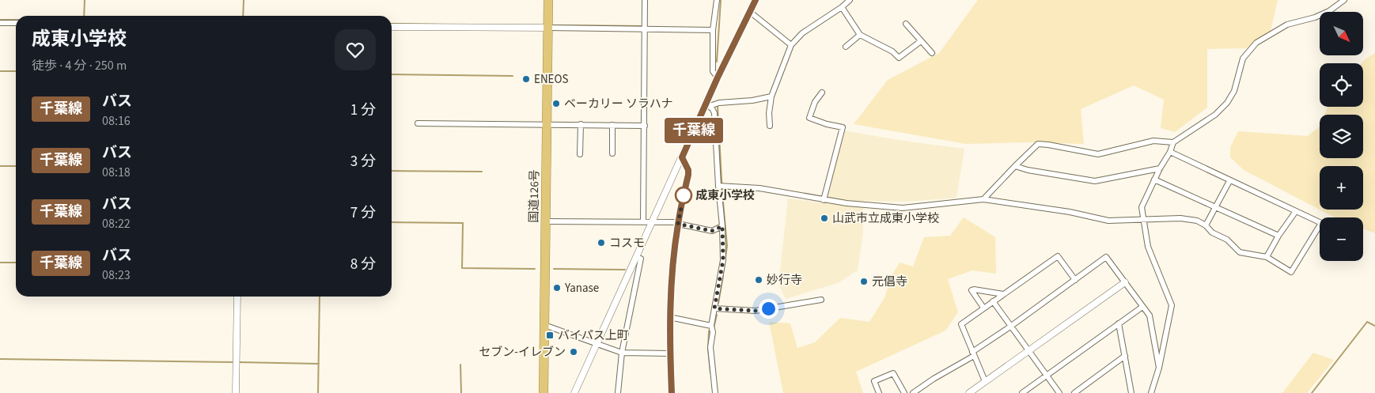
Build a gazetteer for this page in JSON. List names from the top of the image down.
{
  "streets": {
    "highway": ["国道126号"]
  },
  "places": {
    "other": [
      "ENEOS",
      "ベーカリー ソラハナ",
      "成東小学校",
      "山武市立成東小学校",
      "コスモ",
      "妙行寺",
      "元倡寺",
      "Yanase",
      "セブン-イレブン"
    ],
    "transit": ["バイパス上町"]
  },
  "lines": ["bus line 千葉線"],
  "north": "bottom right",
  "page": {
    "on_map": "千葉線",
    "map_buttons": ["+", "−"],
    "heading": ["成東小学校", "徒歩 · 4 分 · 250 m"],
    "list": [
      {
        "mark": "千葉線",
        "name": "バス",
        "note": "08:16",
        "value": "1 分"
      },
      {
        "mark": "千葉線",
        "name": "バス",
        "note": "08:18",
        "value": "3 分"
      },
      {
        "mark": "千葉線",
        "name": "バス",
        "note": "08:22",
        "value": "7 分"
      },
      {
        "mark": "千葉線",
        "name": "バス",
        "note": "08:23",
        "value": "8 分"
      }
    ]
  }
}
